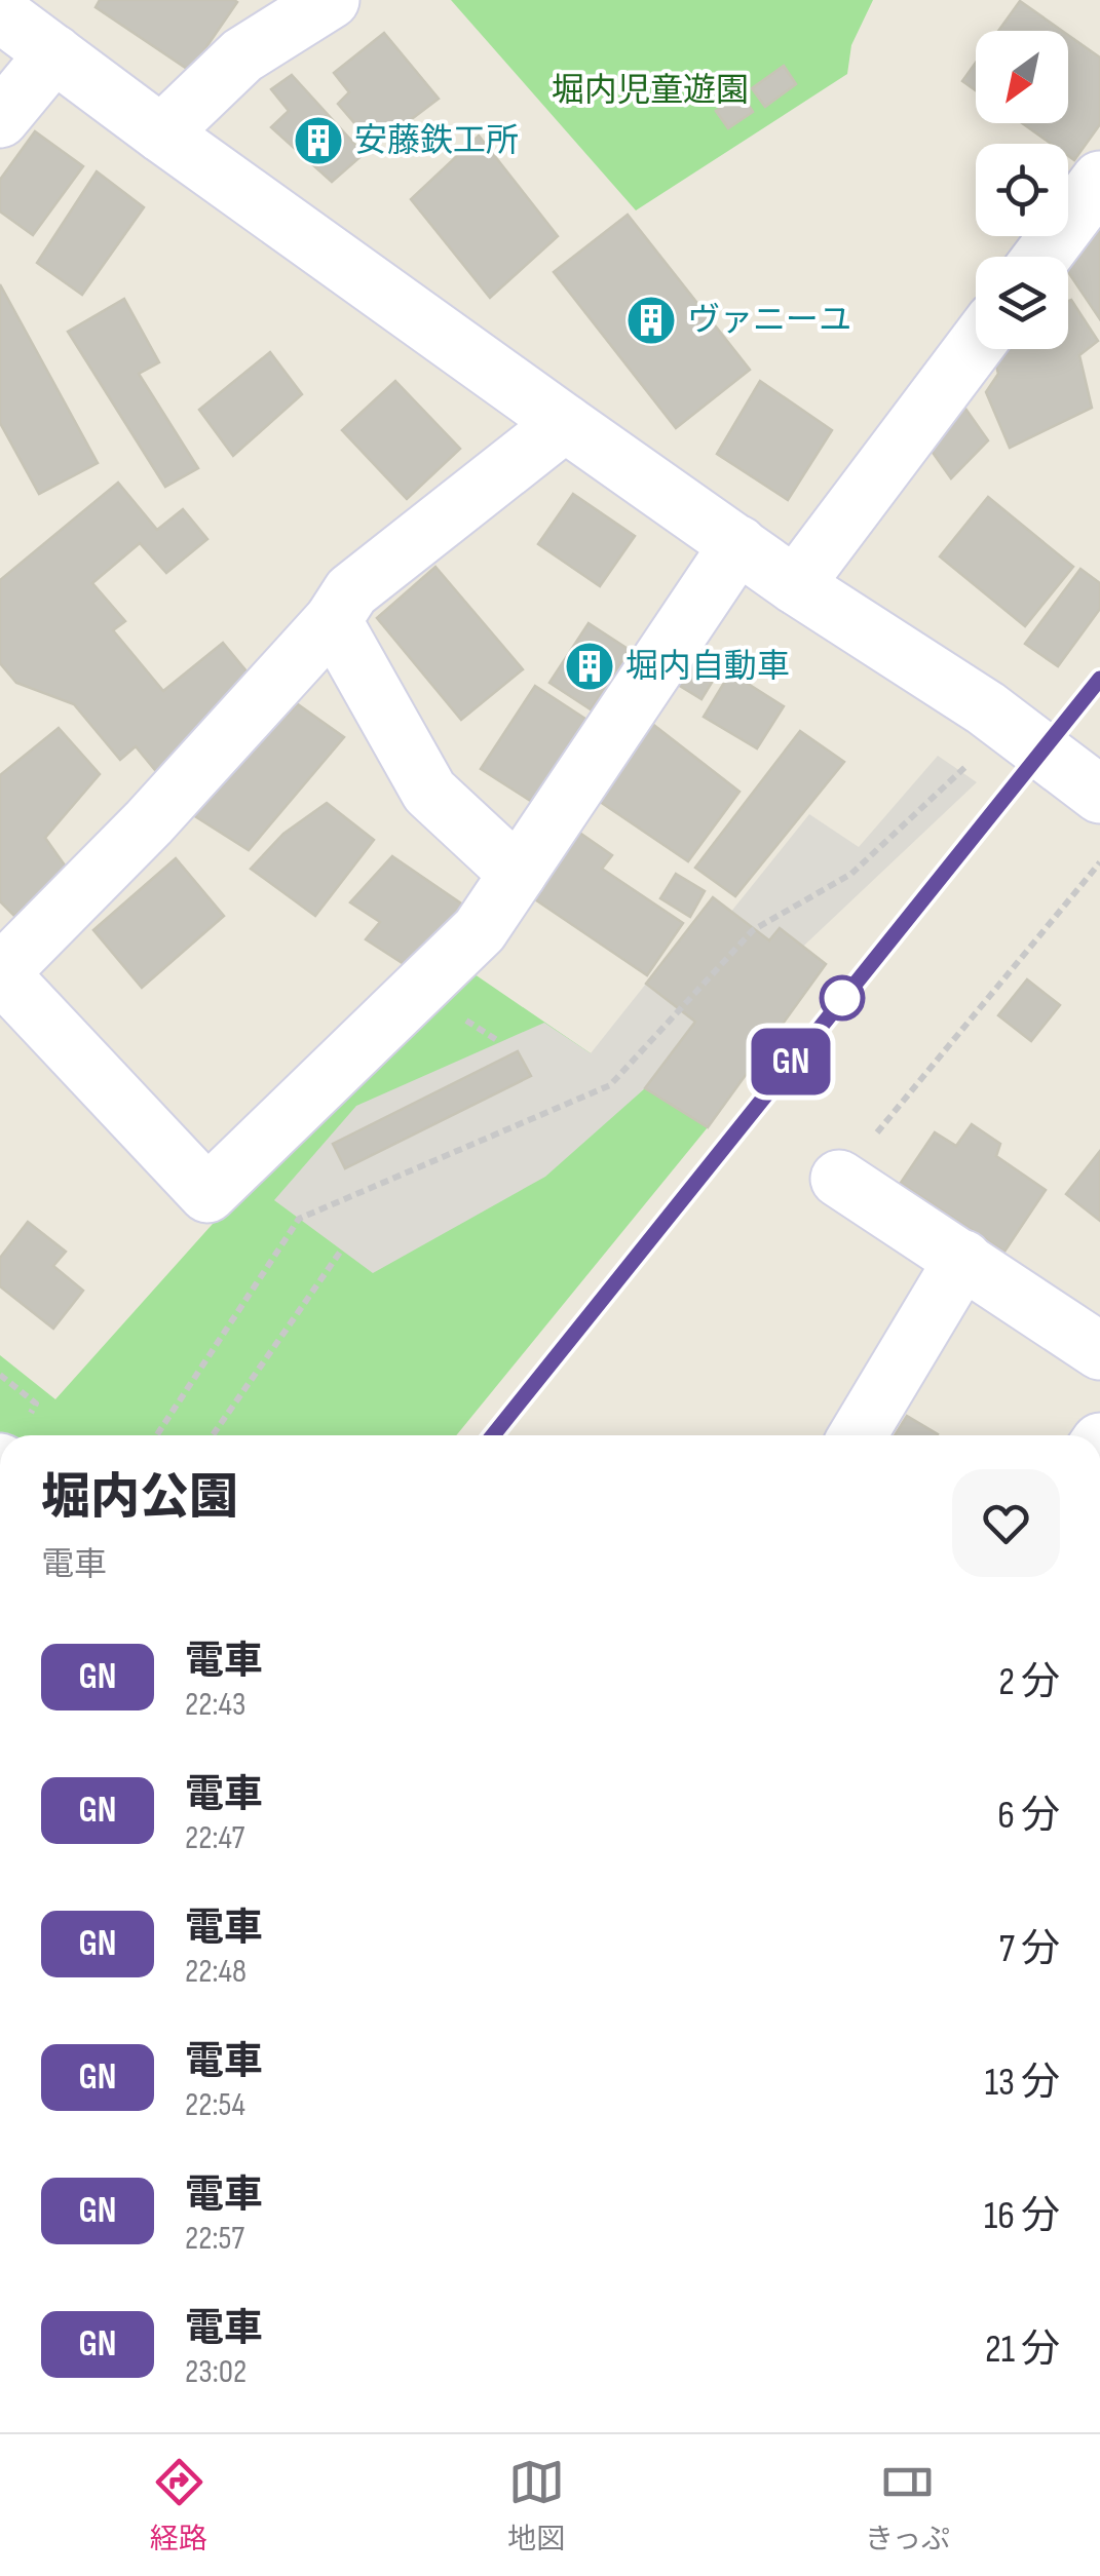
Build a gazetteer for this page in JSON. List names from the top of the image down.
{
  "parks": ["堀内児童遊園"],
  "places": {
    "building": ["安藤鉄工所", "ヴァニーユ", "堀内自動車"]
  },
  "north": "bottom left",
  "page": {
    "on_map": "GN",
    "heading": ["堀内公園", "電車"],
    "list": [
      {
        "mark": "GN",
        "name": "電車",
        "note": "22:43",
        "value": "2 分"
      },
      {
        "mark": "GN",
        "name": "電車",
        "note": "22:47",
        "value": "6 分"
      },
      {
        "mark": "GN",
        "name": "電車",
        "note": "22:48",
        "value": "7 分"
      },
      {
        "mark": "GN",
        "name": "電車",
        "note": "22:54",
        "value": "13 分"
      },
      {
        "mark": "GN",
        "name": "電車",
        "note": "22:57",
        "value": "16 分"
      },
      {
        "mark": "GN",
        "name": "電車",
        "note": "23:02",
        "value": "21 分"
      }
    ],
    "tabs": ["経路", "地図", "きっぷ"]
  }
}
